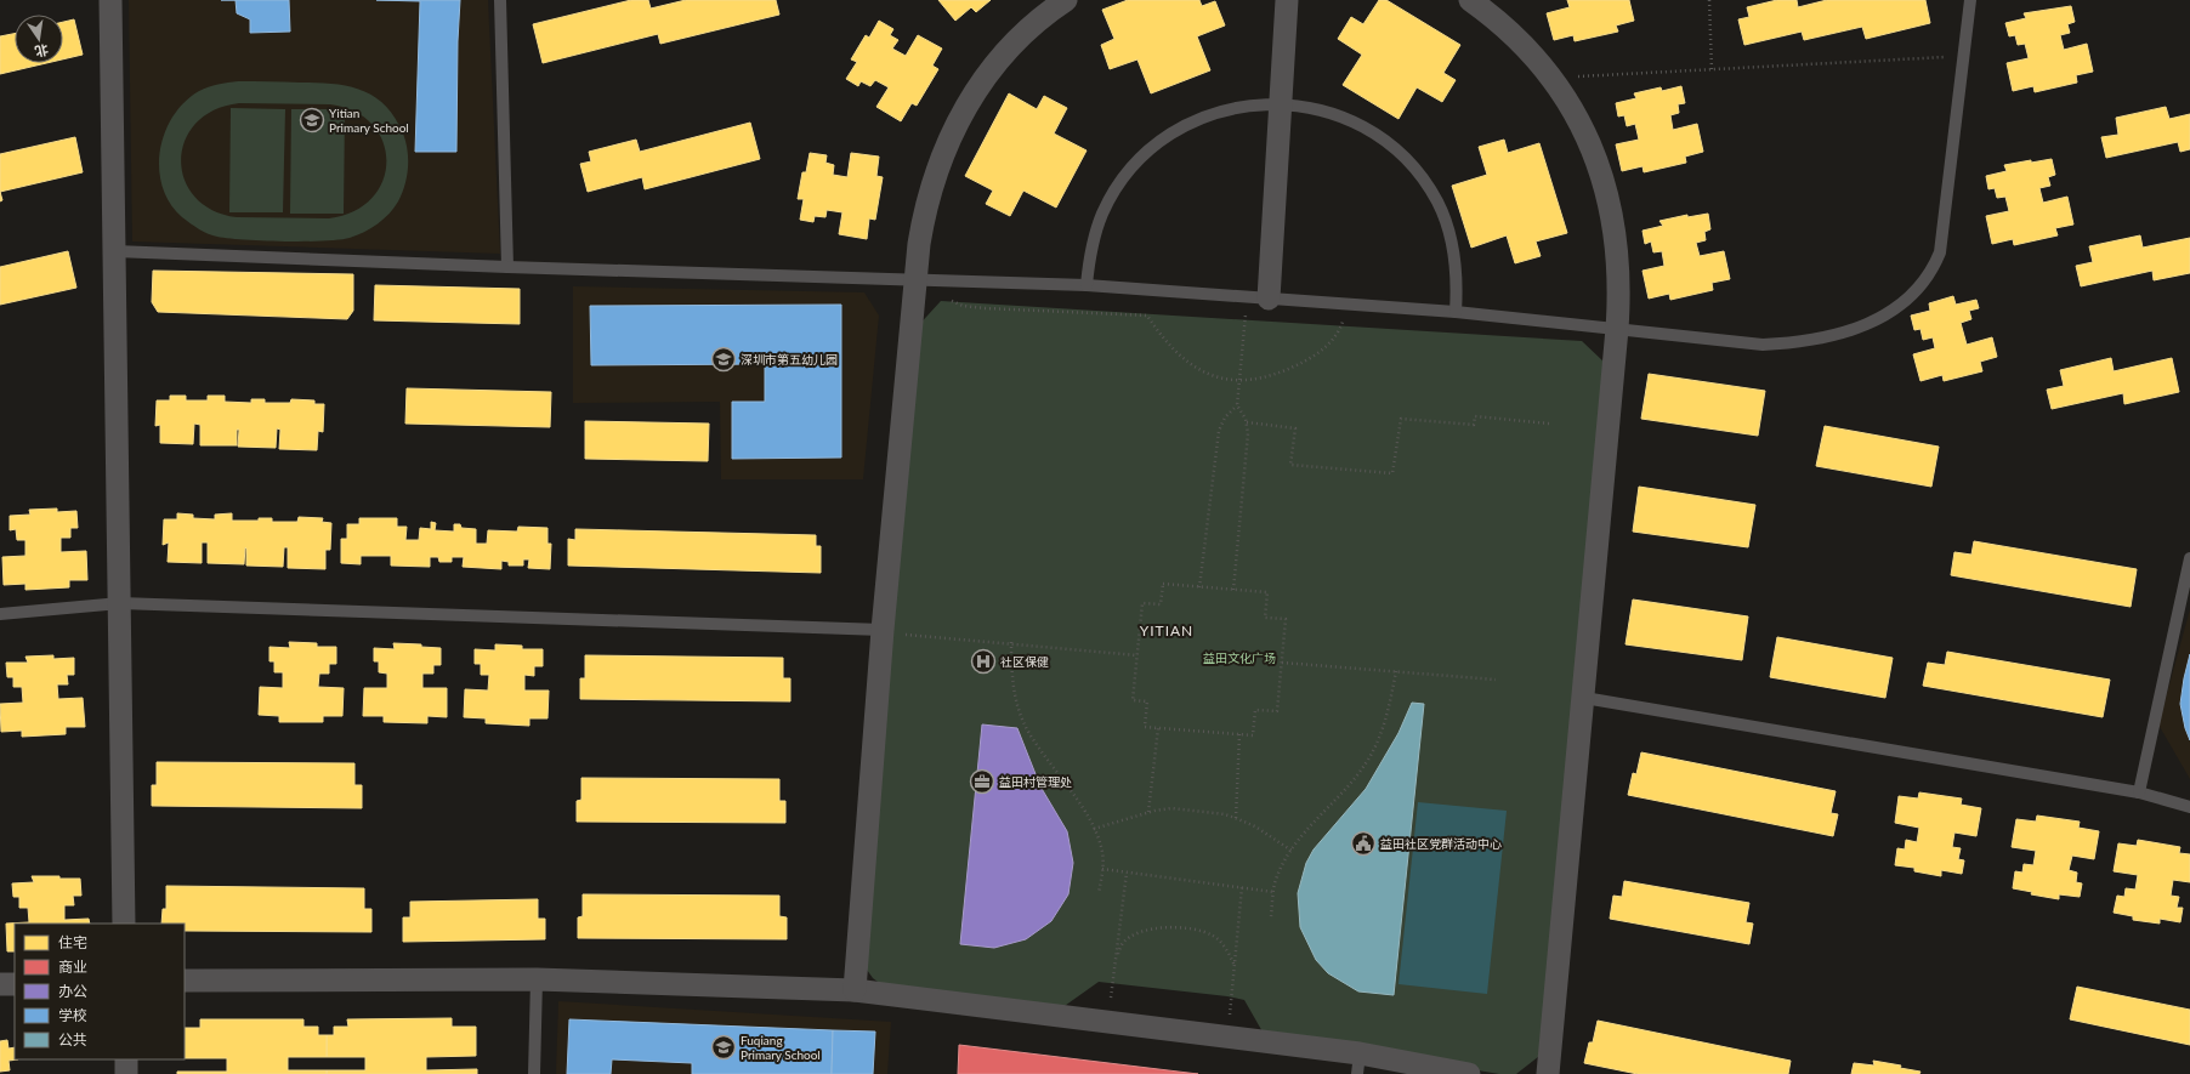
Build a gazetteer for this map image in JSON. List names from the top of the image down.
{
  "districts": ["YITIAN"],
  "parks": ["益田文化广场"],
  "places": {
    "school or university": ["Yitian Primary School", "深圳市第五幼儿园", "Fuqiang Primary School"],
    "hospital": ["社区保健"],
    "office": ["益田村管理处"],
    "public building": ["益田社区党群活动中心"]
  },
  "legend": [
    "住宅",
    "商业",
    "办公",
    "学校",
    "公共"
  ],
  "north": "bottom"
}
